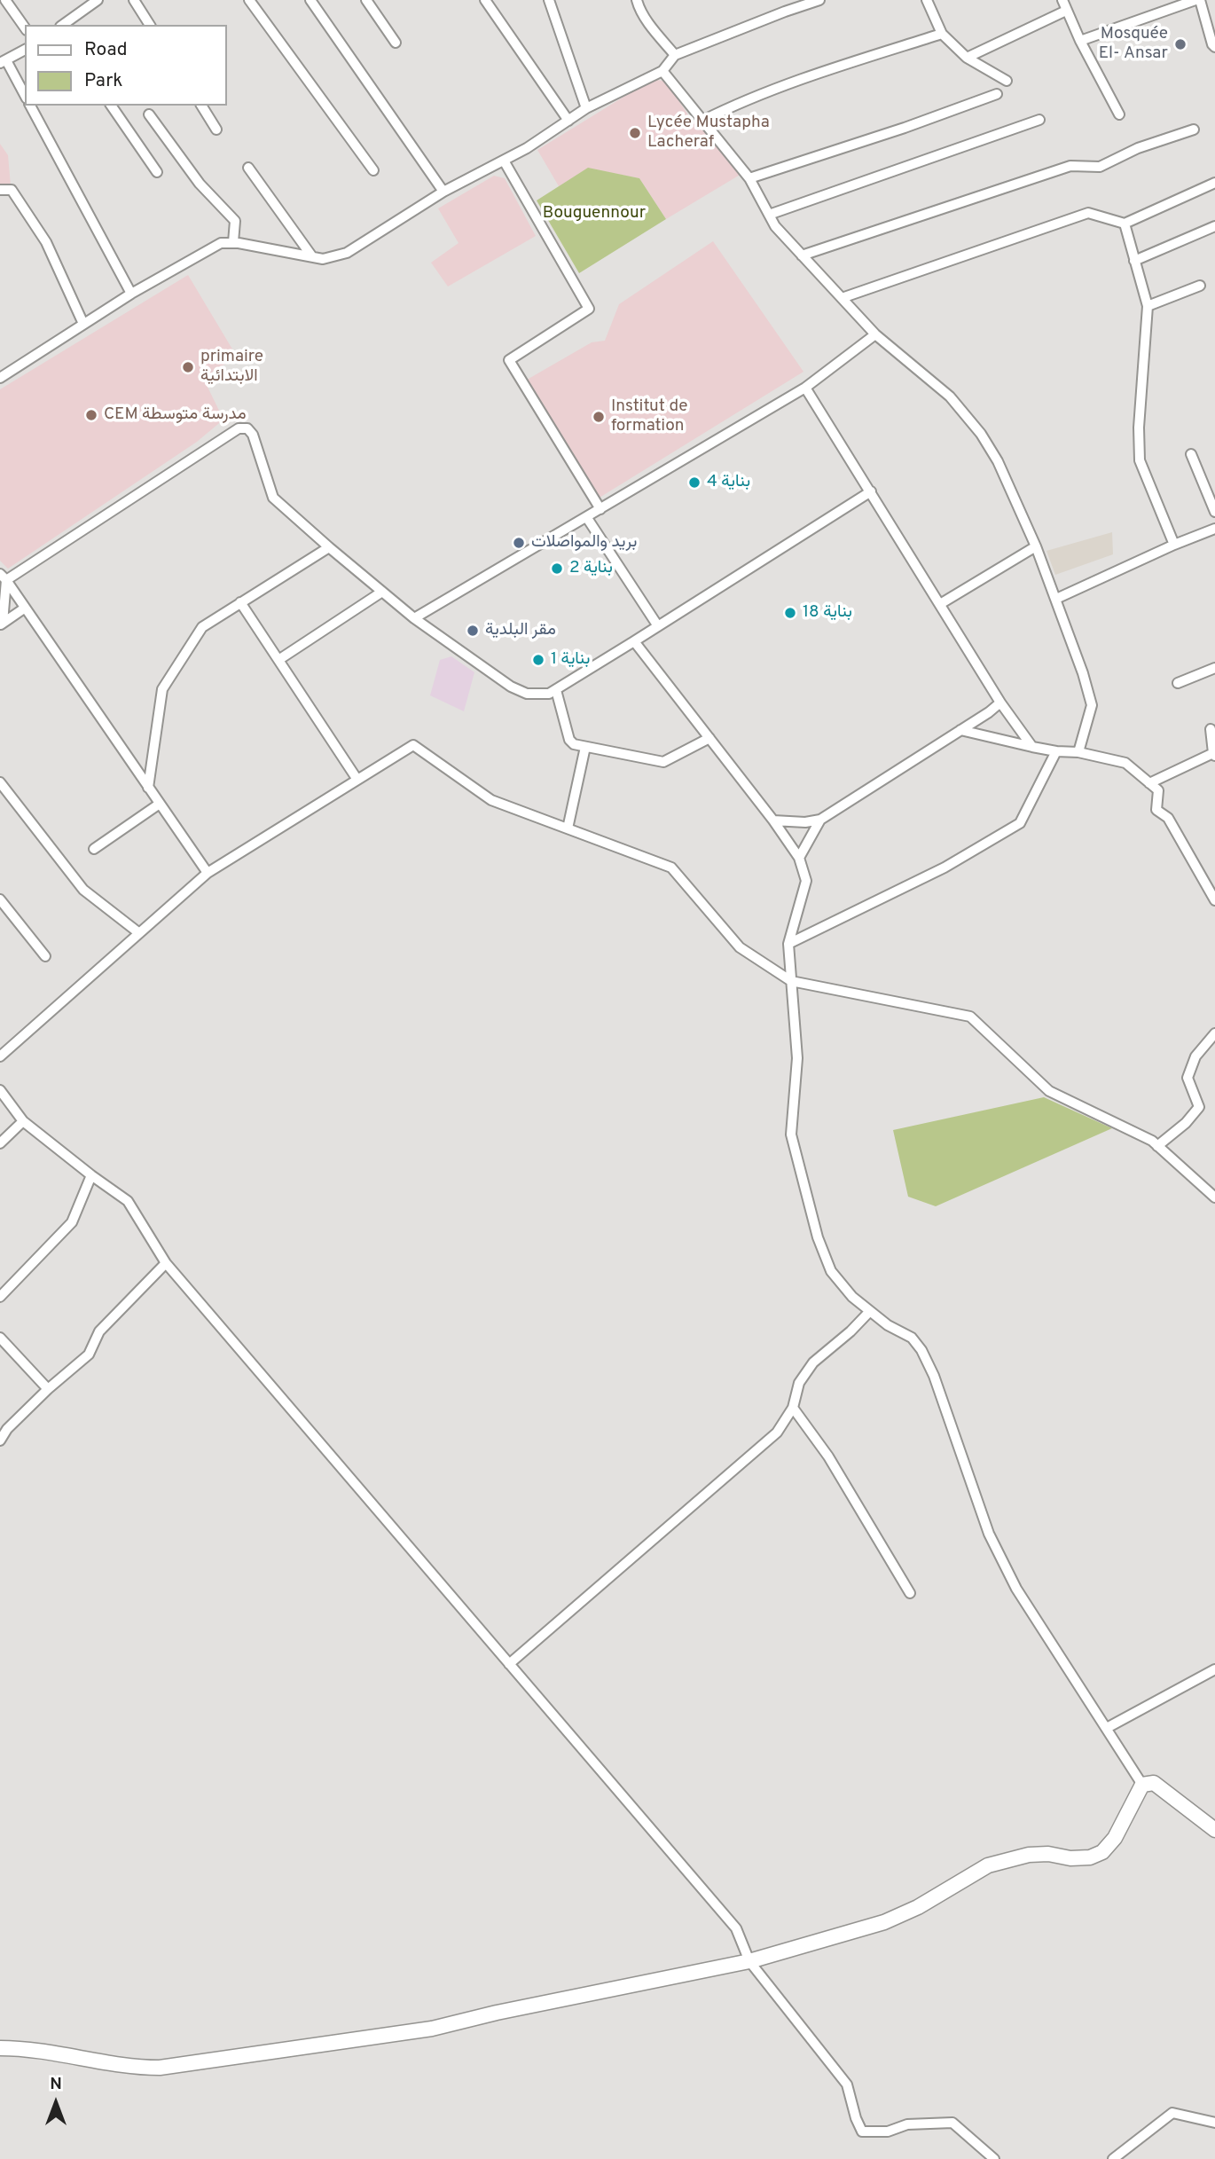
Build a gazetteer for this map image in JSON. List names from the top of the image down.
{
  "parks": ["Bouguennour"],
  "places": [
    "Mosquée El- Ansar",
    "Lycée Mustapha Lacheraf",
    "primaire الابتدائية",
    "CEM مدرسة متوسطة",
    "Institut de formation",
    "بناية 4",
    "بريد والمواصلات",
    "بناية 2",
    "بناية 18",
    "مقر البلدية",
    "بناية 1"
  ],
  "legend": ["Road", "Park"],
  "north": "top"
}
